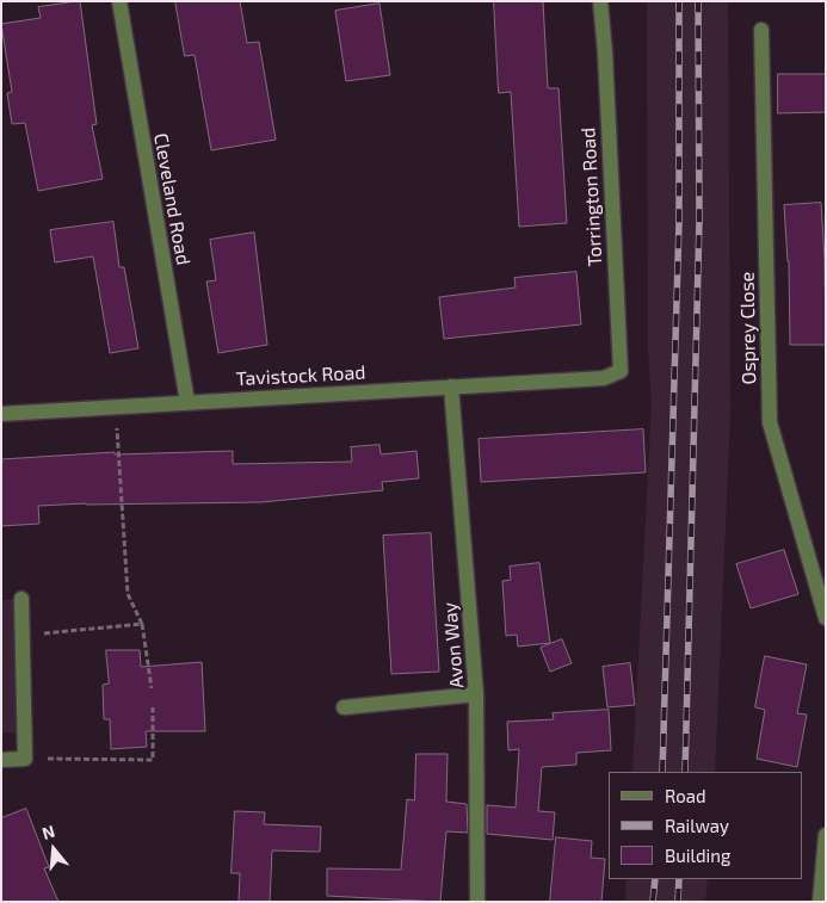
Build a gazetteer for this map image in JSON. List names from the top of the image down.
{
  "streets": {
    "street": [
      "Torrington Road",
      "Cleveland Road",
      "Osprey Close",
      "Tavistock Road",
      "Avon Way"
    ]
  },
  "crossings": [
    ["Torrington Road", "Tavistock Road"],
    ["Cleveland Road", "Tavistock Road"],
    ["Tavistock Road", "Avon Way"]
  ],
  "legend": ["Road", "Railway", "Building"],
  "north": "top"
}
